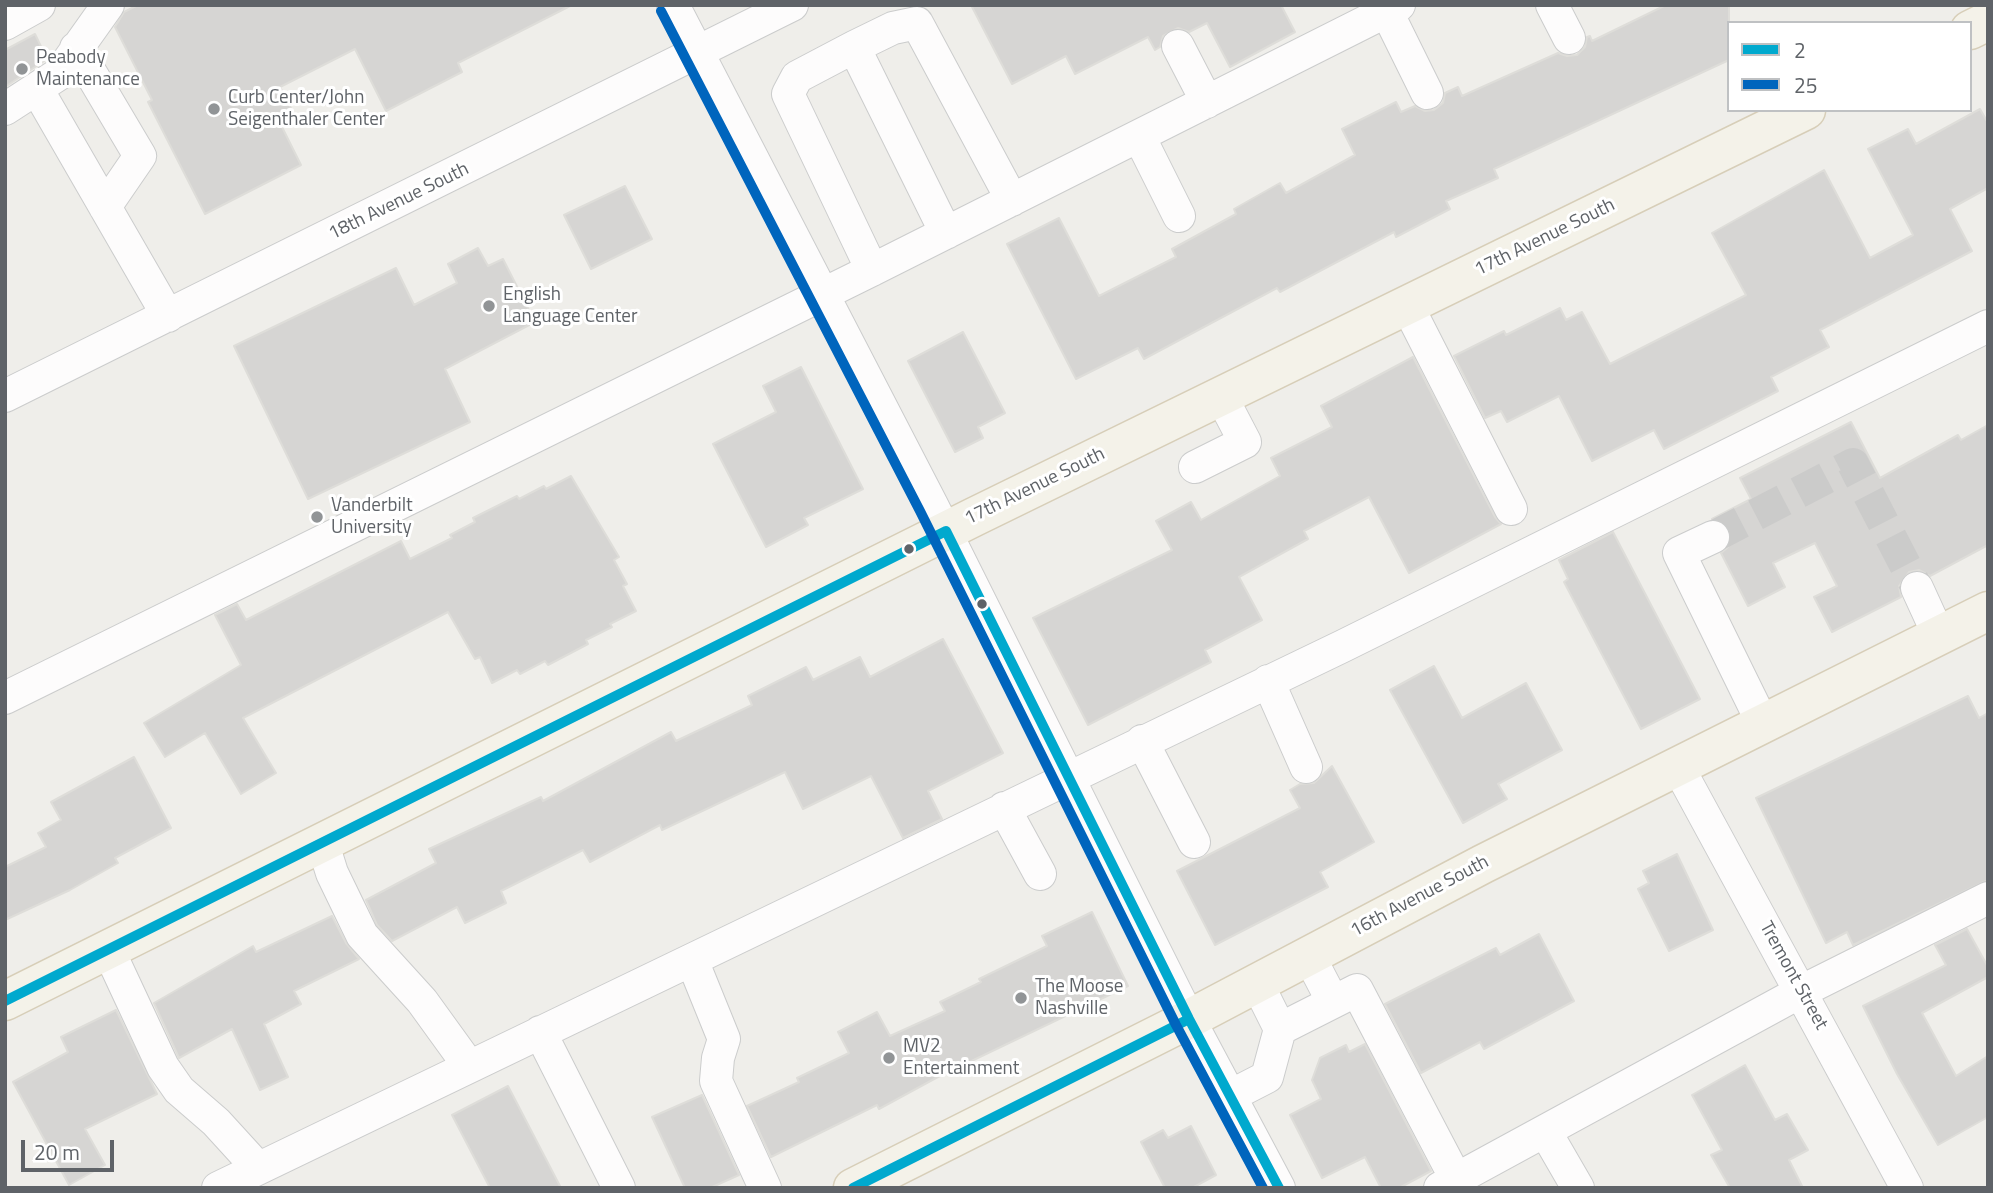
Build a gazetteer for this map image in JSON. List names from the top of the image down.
{
  "streets": {
    "main road": ["17th Avenue South", "16th Avenue South"],
    "street": ["18th Avenue South", "Tremont Street"]
  },
  "crossings": [
    ["16th Avenue South", "Tremont Street"]
  ],
  "places": [
    "Peabody Maintenance",
    "Curb Center/John Seigenthaler Center",
    "English Language Center",
    "Vanderbilt University",
    "The Moose Nashville",
    "MV2 Entertainment"
  ],
  "lines": ["transit line 25", "transit line 2"],
  "legend": ["2", "25"],
  "scale_bar": "20 m"
}
